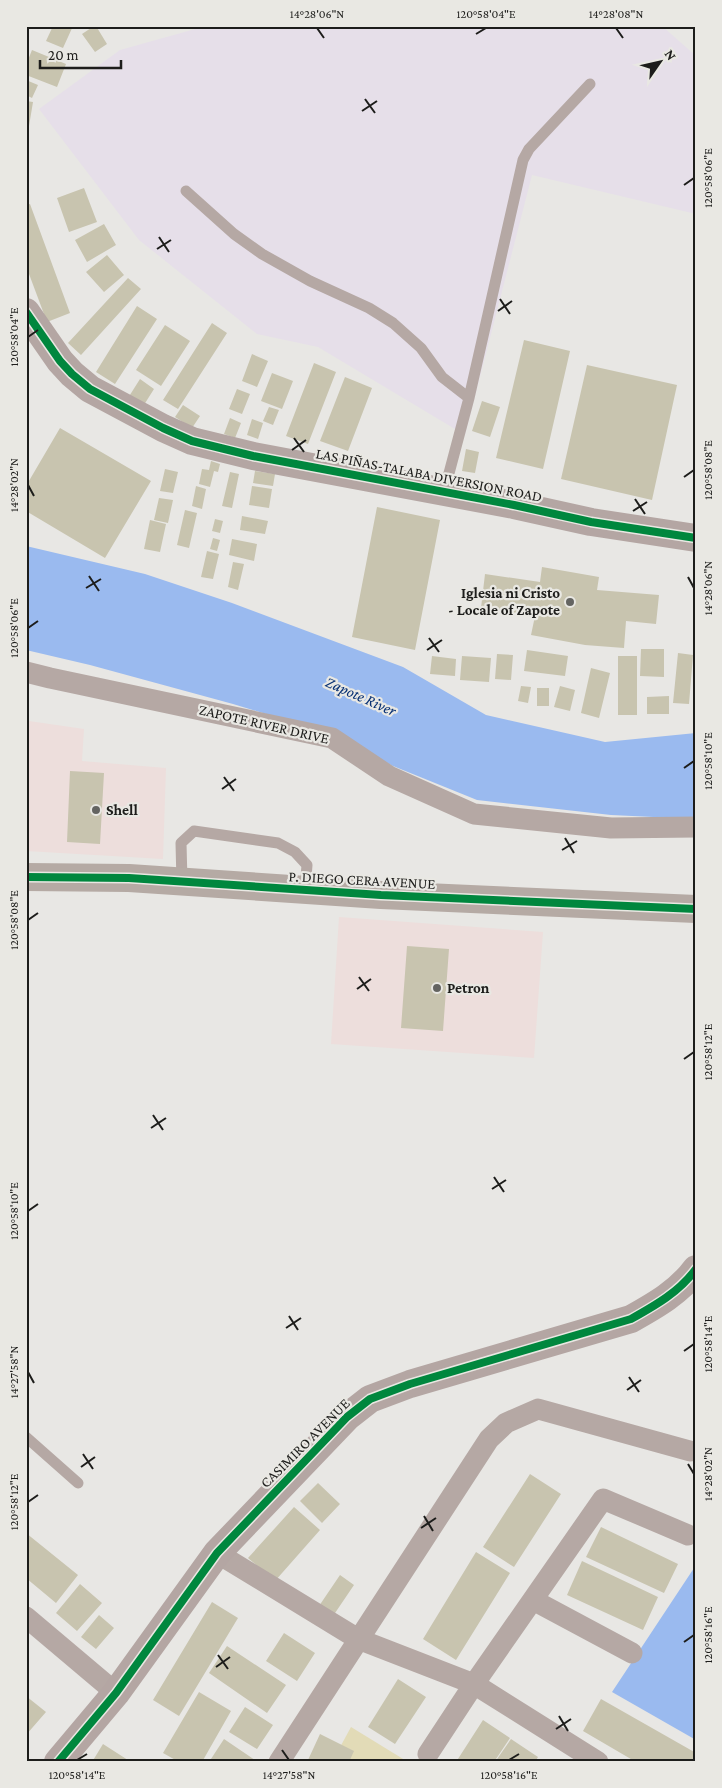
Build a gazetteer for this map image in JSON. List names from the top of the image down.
{
  "streets": {
    "main road": ["P. DIEGO CERA AVENUE"],
    "street": ["LAS PIÑAS-TALABA DIVERSION ROAD", "ZAPOTE RIVER DRIVE", "CASIMIRO AVENUE"]
  },
  "water": ["Zapote River"],
  "places": ["Iglesia ni Cristo - Locale of Zapote", "Shell", "Petron"],
  "scale_bar": "20 m",
  "north": "top right",
  "coordinates": [
    "14°28'06\"N",
    "120°58'04\"E",
    "14°28'08\"N",
    "120°58'06\"E",
    "120°58'08\"E",
    "14°28'02\"N",
    "120°58'10\"E",
    "120°58'12\"E",
    "120°58'14\"E",
    "14°27'58\"N",
    "120°58'16\"E"
  ]
}
